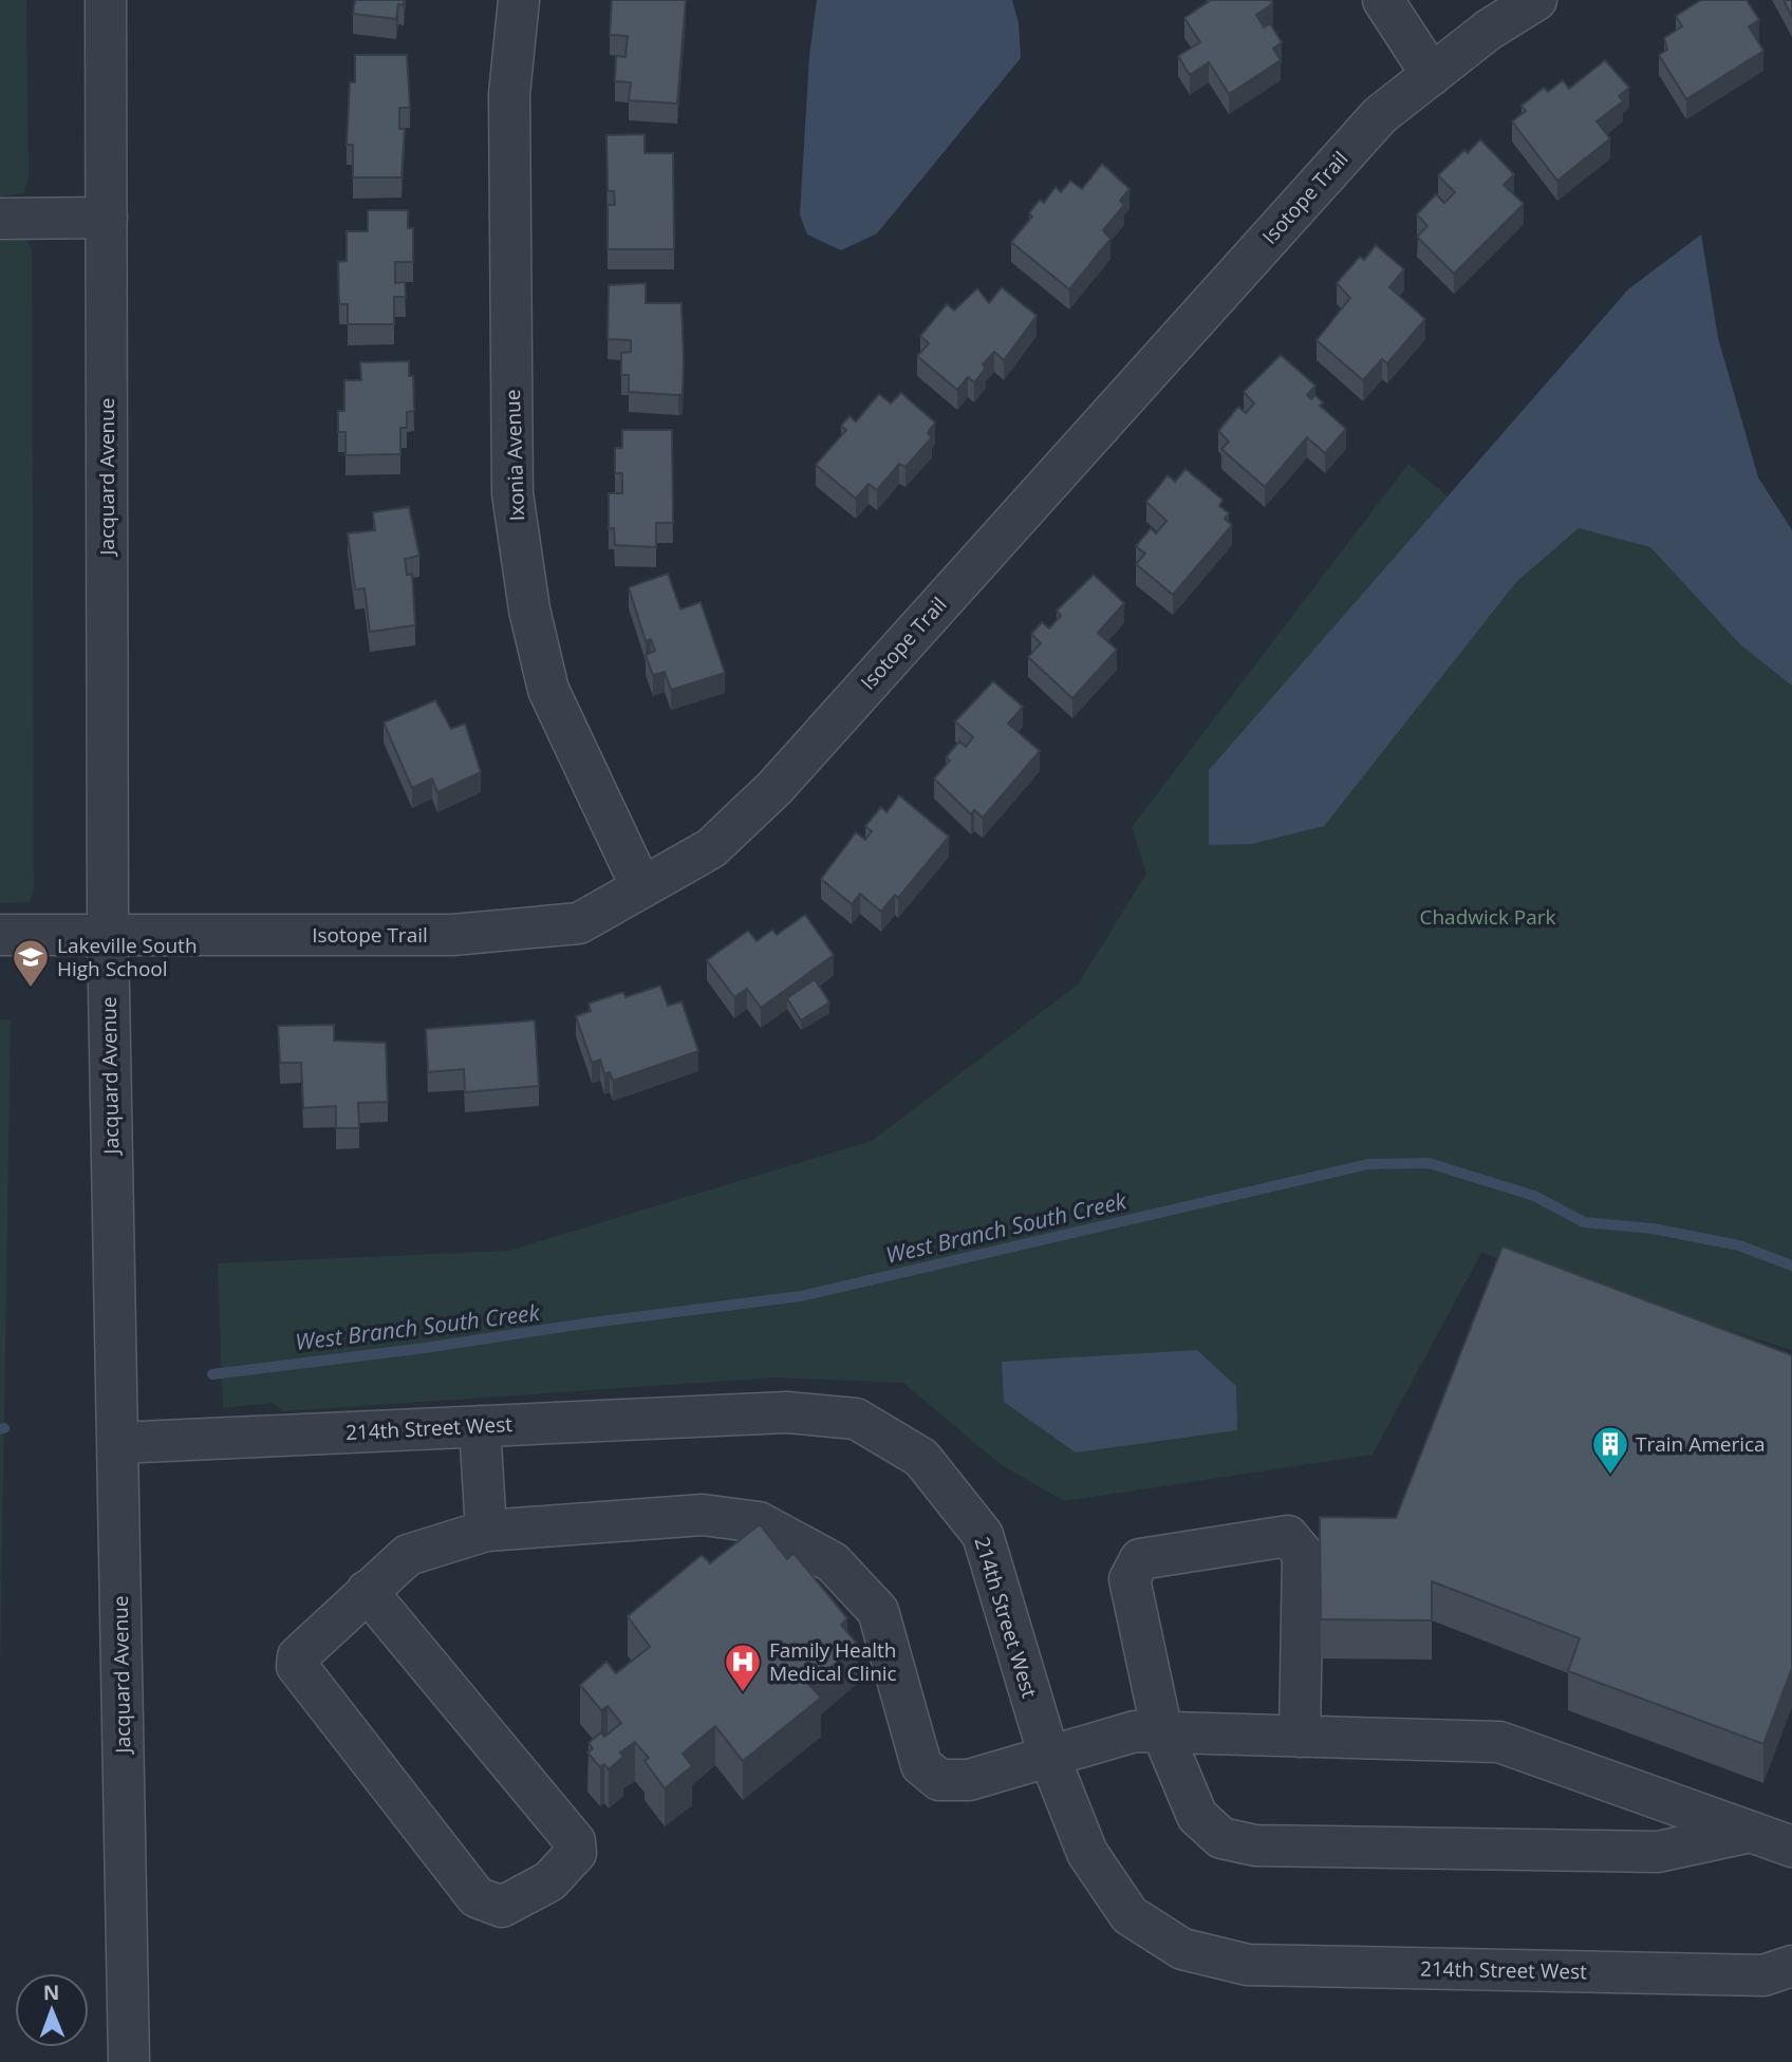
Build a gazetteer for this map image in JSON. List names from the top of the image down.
{
  "streets": {
    "street": [
      "Isotope Trail",
      "Ixonia Avenue",
      "Jacquard Avenue",
      "214th Street West"
    ]
  },
  "crossings": [
    ["Isotope Trail", "Ixonia Avenue"],
    ["Isotope Trail", "Jacquard Avenue"],
    ["Jacquard Avenue", "214th Street West"]
  ],
  "water": ["West Branch South Creek"],
  "parks": ["Chadwick Park"],
  "places": {
    "school or university": ["Lakeville South High School"],
    "building": ["Train America"],
    "hospital": ["Family Health Medical Clinic"]
  },
  "north": "top"
}
